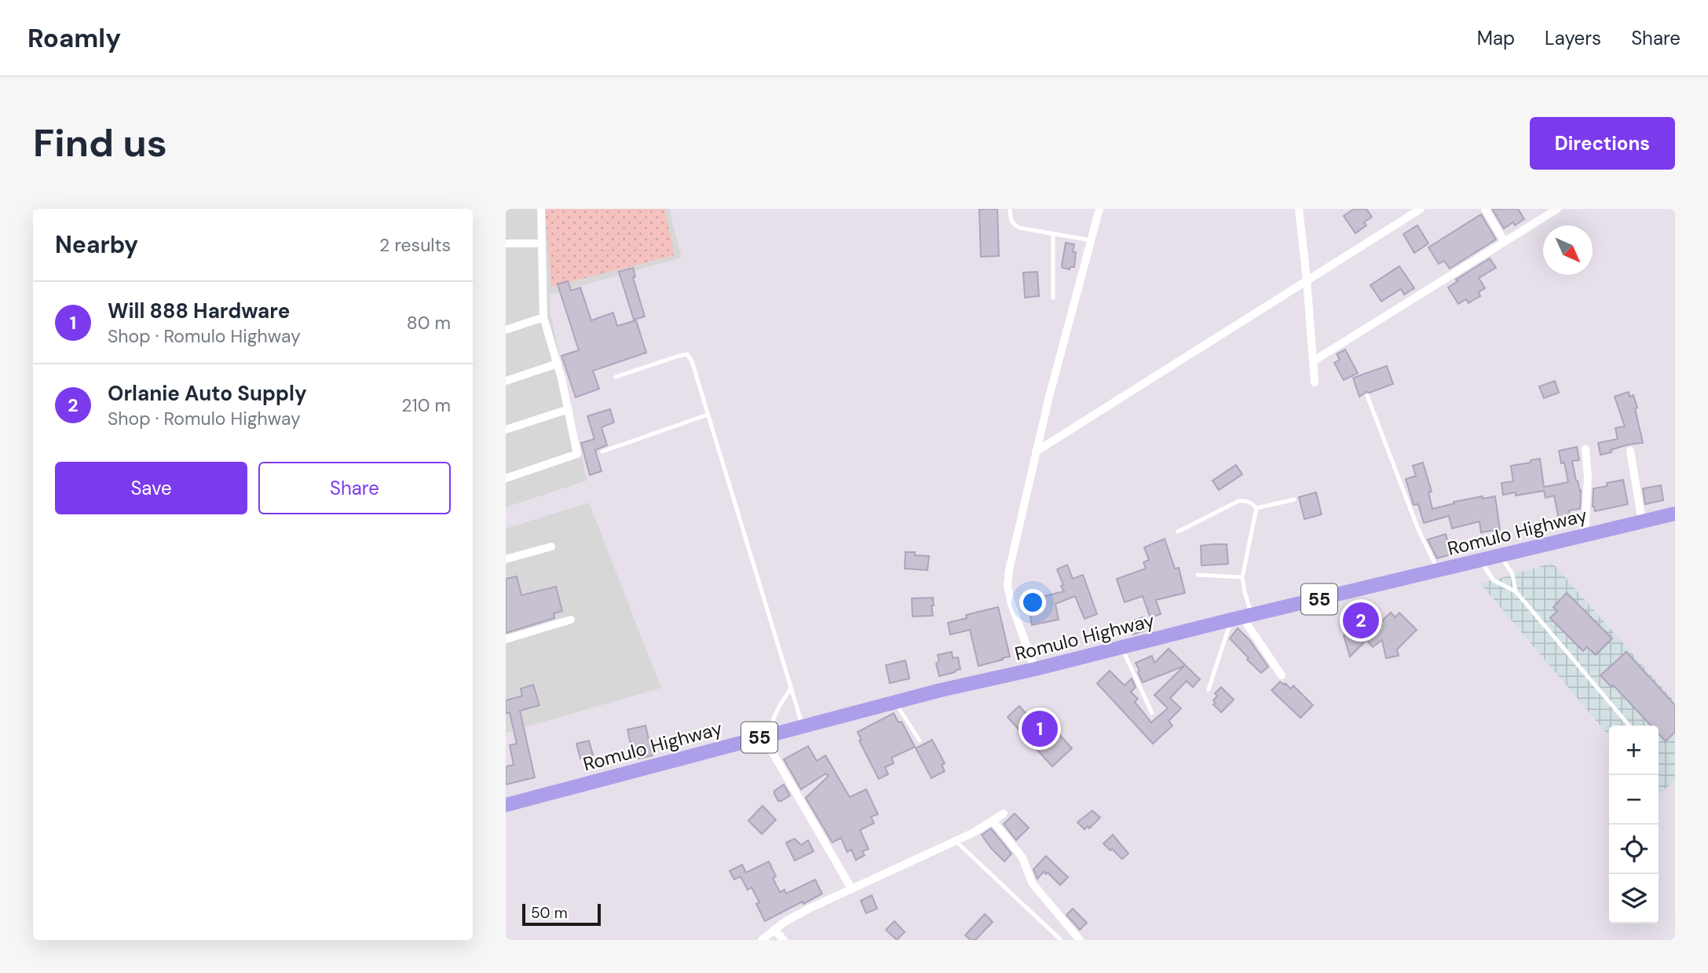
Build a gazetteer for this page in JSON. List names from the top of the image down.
{
  "streets": {
    "highway": ["Romulo Highway", "55"]
  },
  "scale_bar": "50 m",
  "north": "bottom right",
  "page": {
    "header": "Roamly",
    "nav": ["Map", "Layers", "Share"],
    "buttons": [
      "Directions",
      ["Save", "Share"]
    ],
    "title": "Find us",
    "heading": ["Nearby", "2 results"],
    "list": [
      {
        "mark": "1",
        "name": "Will 888 Hardware",
        "note": "Shop · Romulo Highway",
        "value": "80 m"
      },
      {
        "mark": "2",
        "name": "Orlanie Auto Supply",
        "note": "Shop · Romulo Highway",
        "value": "210 m"
      }
    ],
    "pins": ["2", "1"],
    "map_buttons": ["+", "−"],
    "scale": "50 m"
  }
}
